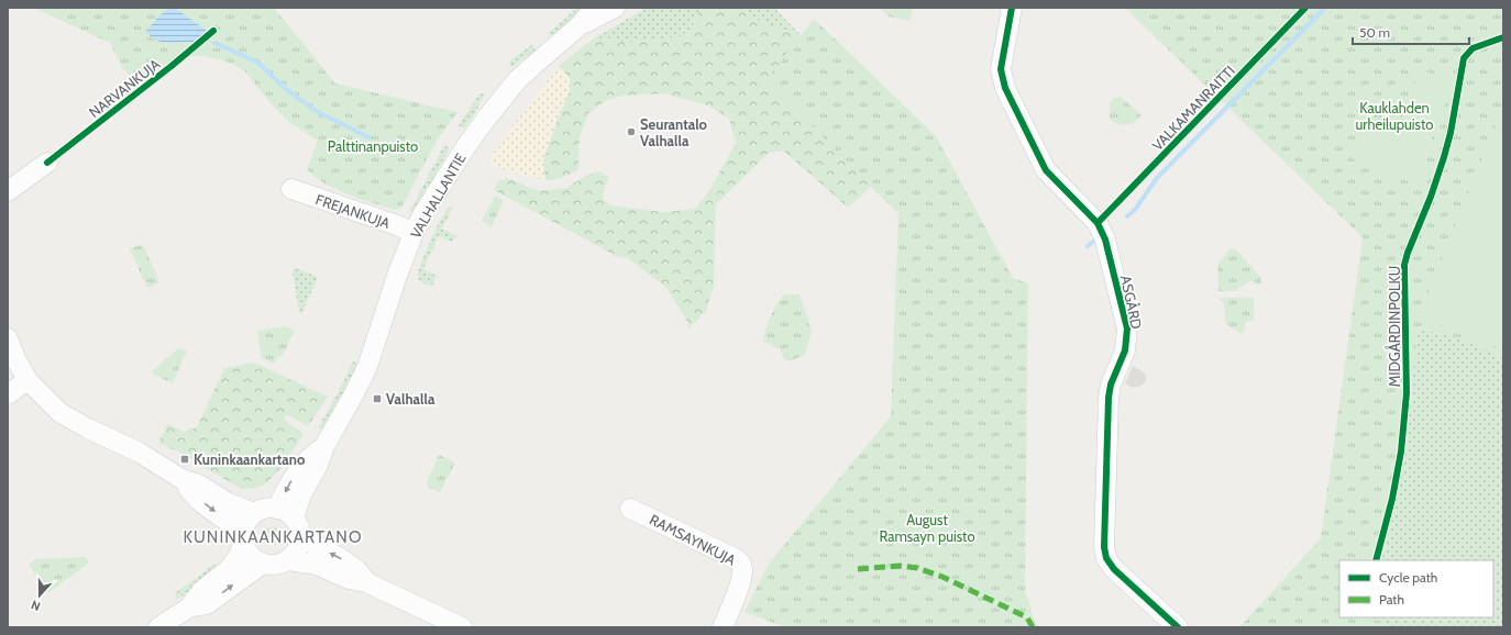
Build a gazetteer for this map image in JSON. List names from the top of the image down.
{
  "streets": {
    "street": [
      "VALHALLANTIE",
      "FREJANKUJA",
      "ASGÅRD",
      "RAMSAYNKUJA"
    ],
    "cycle path": ["NARVANKUJA", "VALKAMANRAITTI", "MIDGÅRDINPOLKU"]
  },
  "crossings": [
    ["VALHALLANTIE", "FREJANKUJA"]
  ],
  "districts": ["KUNINKAANKARTANO"],
  "parks": ["Kauklahden urheilupuisto", "Palttinanpuisto", "August Ramsayn puisto"],
  "places": {
    "other": ["Seurantalo Valhalla"],
    "transit": ["Valhalla", "Kuninkaankartano"]
  },
  "legend": ["Cycle path", "Path"],
  "scale_bar": "50 m",
  "north": "bottom"
}
